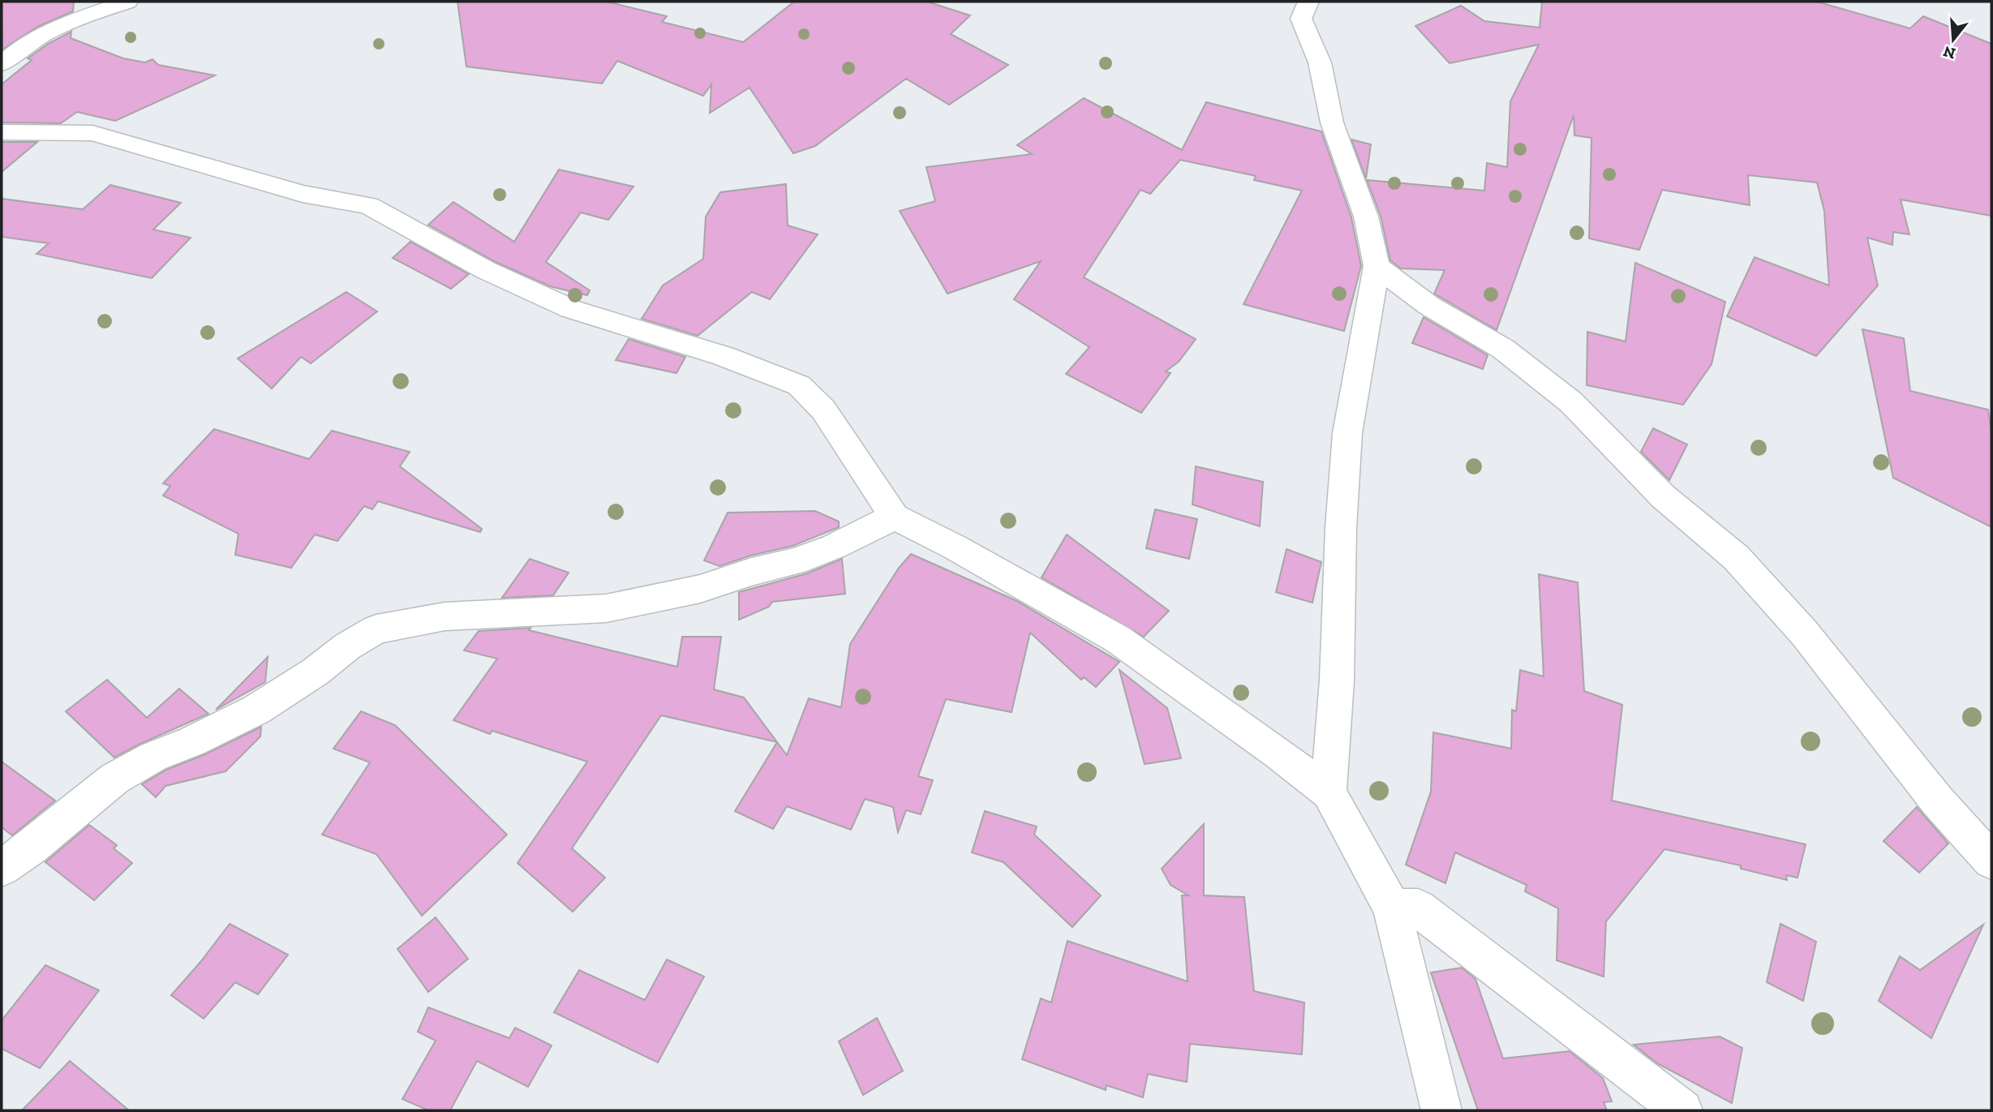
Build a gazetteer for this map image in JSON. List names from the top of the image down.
{
  "north": "bottom"
}
